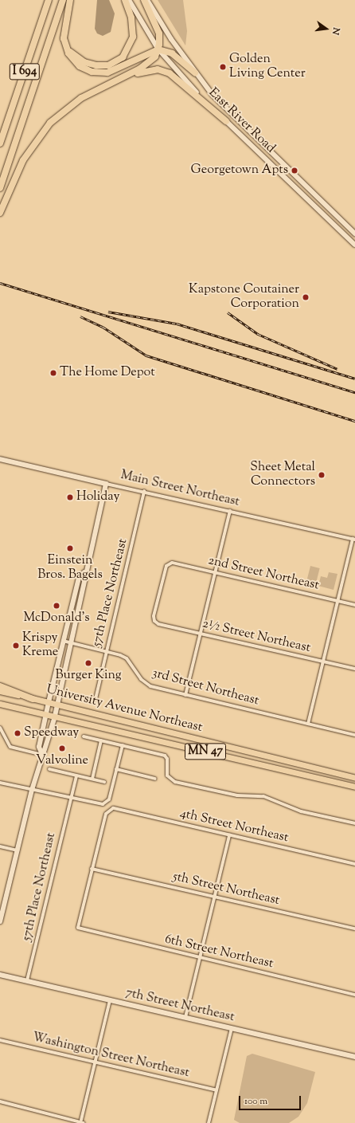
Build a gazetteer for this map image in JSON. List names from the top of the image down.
{
  "streets": {
    "highway": ["I 694"],
    "main road": ["University Avenue Northeast", "MN 47"],
    "street": [
      "East River Road",
      "Main Street Northeast",
      "2nd Street Northeast",
      "57th Place Northeast",
      "2½ Street Northeast",
      "3rd Street Northeast",
      "4th Street Northeast",
      "5th Street Northeast",
      "6th Street Northeast",
      "7th Street Northeast",
      "Washington Street Northeast"
    ]
  },
  "crossings": [
    ["Main Street Northeast", "57th Place Northeast"],
    ["2nd Street Northeast", "2½ Street Northeast"],
    ["57th Place Northeast", "3rd Street Northeast"],
    ["57th Place Northeast", "7th Street Northeast"],
    ["4th Street Northeast", "5th Street Northeast"],
    ["4th Street Northeast", "6th Street Northeast"],
    ["5th Street Northeast", "6th Street Northeast"]
  ],
  "places": [
    "Golden Living Center",
    "Georgetown Apts",
    "Kapstone Coutainer Corporation",
    "The Home Depot",
    "Sheet Metal Connectors",
    "Holiday",
    "Einstein Bros. Bagels",
    "McDonald's",
    "Krispy Kreme",
    "Burger King",
    "Speedway",
    "Valvoline"
  ],
  "scale_bar": "100 m",
  "north": "right"
}
